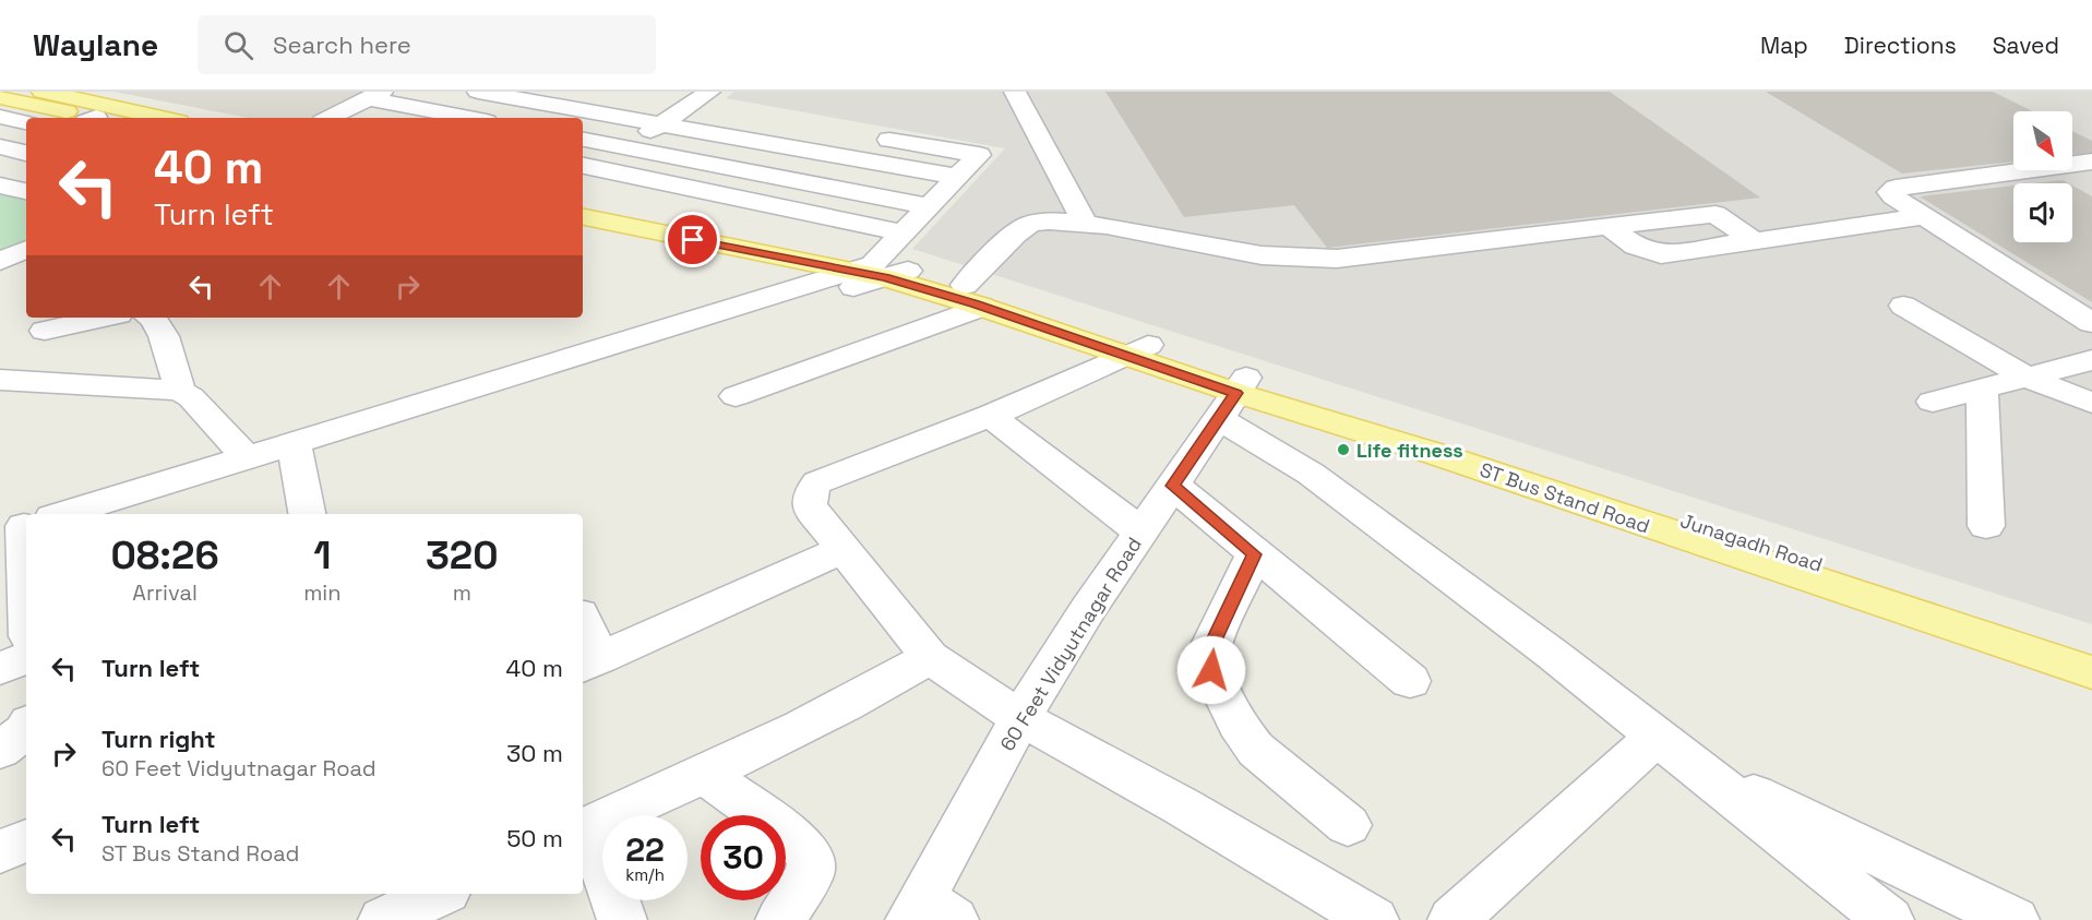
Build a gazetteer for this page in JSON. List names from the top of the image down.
{
  "streets": {
    "main road": ["ST Bus Stand Road", "Junagadh Road"],
    "street": ["60 Feet Vidyutnagar Road"]
  },
  "crossings": [
    ["ST Bus Stand Road", "Junagadh Road"],
    ["ST Bus Stand Road", "60 Feet Vidyutnagar Road"],
    ["Junagadh Road", "60 Feet Vidyutnagar Road"]
  ],
  "places": ["Life fitness"],
  "north": "bottom right",
  "page": {
    "header": "Waylane",
    "search": "Search here",
    "nav": ["Map", "Directions", "Saved"],
    "turn": ["40 m", "Turn left"],
    "eta": [
      "08:26",
      "Arrival",
      "1",
      "min",
      "320",
      "m"
    ],
    "list": [
      {
        "name": "Turn left",
        "value": "40 m"
      },
      {
        "name": "Turn right",
        "note": "60 Feet Vidyutnagar Road",
        "value": "30 m"
      },
      {
        "name": "Turn left",
        "note": "ST Bus Stand Road",
        "value": "50 m"
      }
    ],
    "speed": "22 km/h",
    "limit": "30"
  }
}
